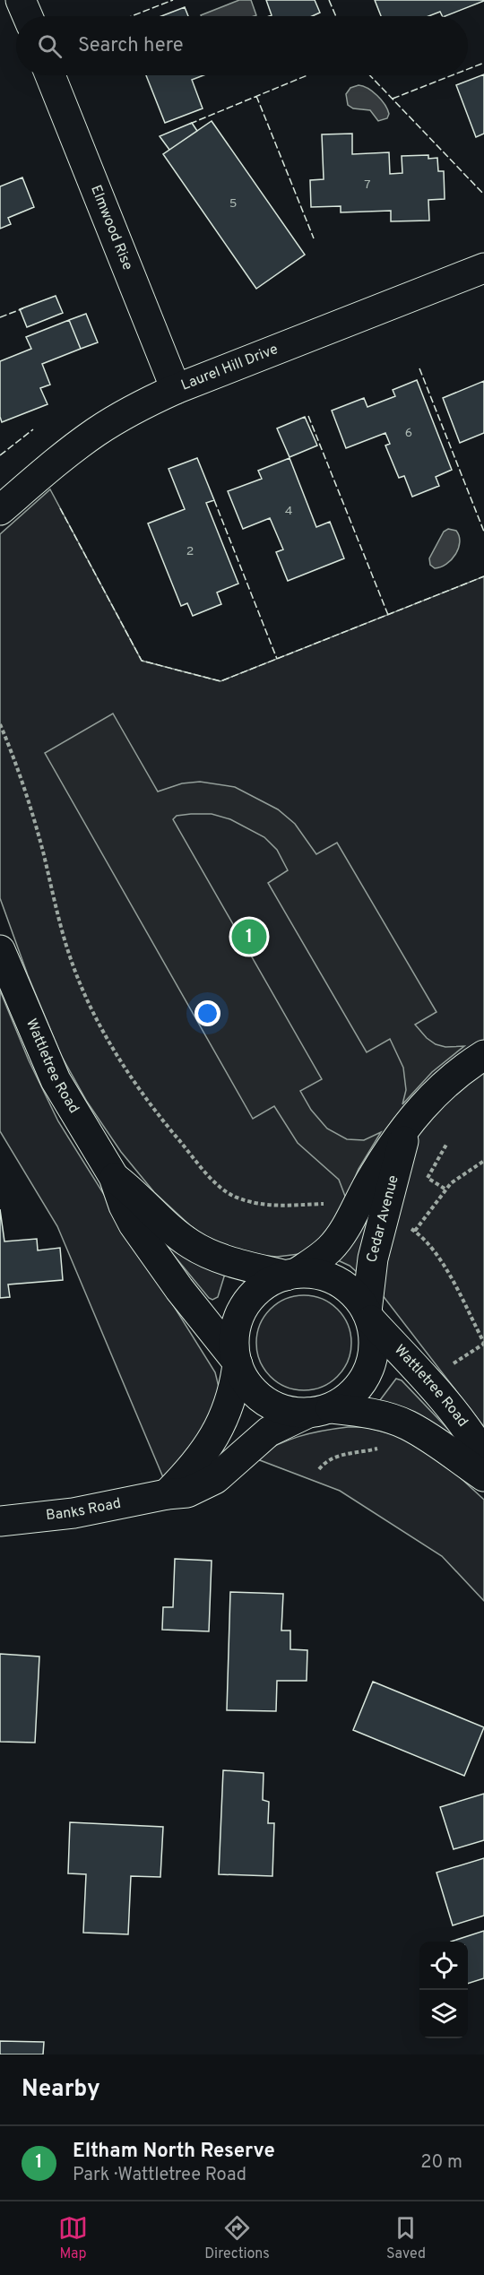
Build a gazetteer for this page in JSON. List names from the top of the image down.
{
  "streets": {
    "main road": [
      "Elmwood Rise",
      "Laurel Hill Drive",
      "Wattletree Road",
      "Cedar Avenue",
      "Banks Road"
    ]
  },
  "crossings": [
    ["Elmwood Rise", "Laurel Hill Drive"],
    ["Wattletree Road", "Cedar Avenue"],
    ["Wattletree Road", "Banks Road"],
    ["Cedar Avenue", "Banks Road"]
  ],
  "house_numbers": [
    "7",
    "5",
    "6",
    "4",
    "2"
  ],
  "page": {
    "search": "Search here",
    "pins": "1",
    "heading": "Nearby",
    "list": [
      {
        "mark": "1",
        "name": "Eltham North Reserve",
        "note": "Park · Wattletree Road",
        "value": "20 m"
      }
    ],
    "nav": ["Map", "Directions", "Saved"]
  }
}
